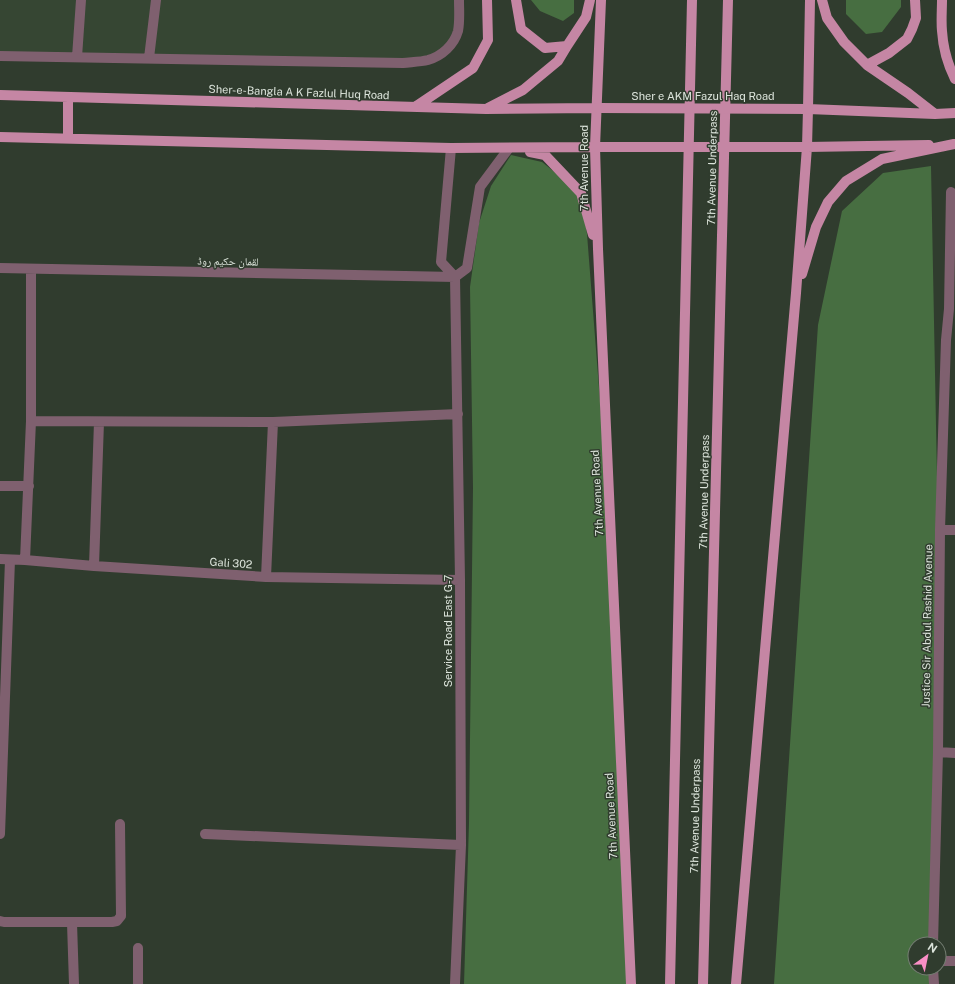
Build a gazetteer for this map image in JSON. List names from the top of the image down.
{
  "streets": {
    "main road": [
      "Sher-e-Bangla A K Fazlul Huq Road",
      "Sher e AKM Fazul Haq Road",
      "7th Avenue Road",
      "7th Avenue Underpass"
    ],
    "street": [
      "لقمان حکیم روڈ",
      "Gali 302",
      "Justice Sir Abdul Rashid Avenue",
      "Service Road East G-7"
    ]
  },
  "crossings": [
    ["Sher-e-Bangla A K Fazlul Huq Road", "Sher e AKM Fazul Haq Road"],
    ["Sher-e-Bangla A K Fazlul Huq Road", "7th Avenue Road"],
    ["Sher e AKM Fazul Haq Road", "7th Avenue Road"],
    ["لقمان حکیم روڈ", "Service Road East G-7"],
    ["Gali 302", "Service Road East G-7"]
  ],
  "north": "top right"
}
